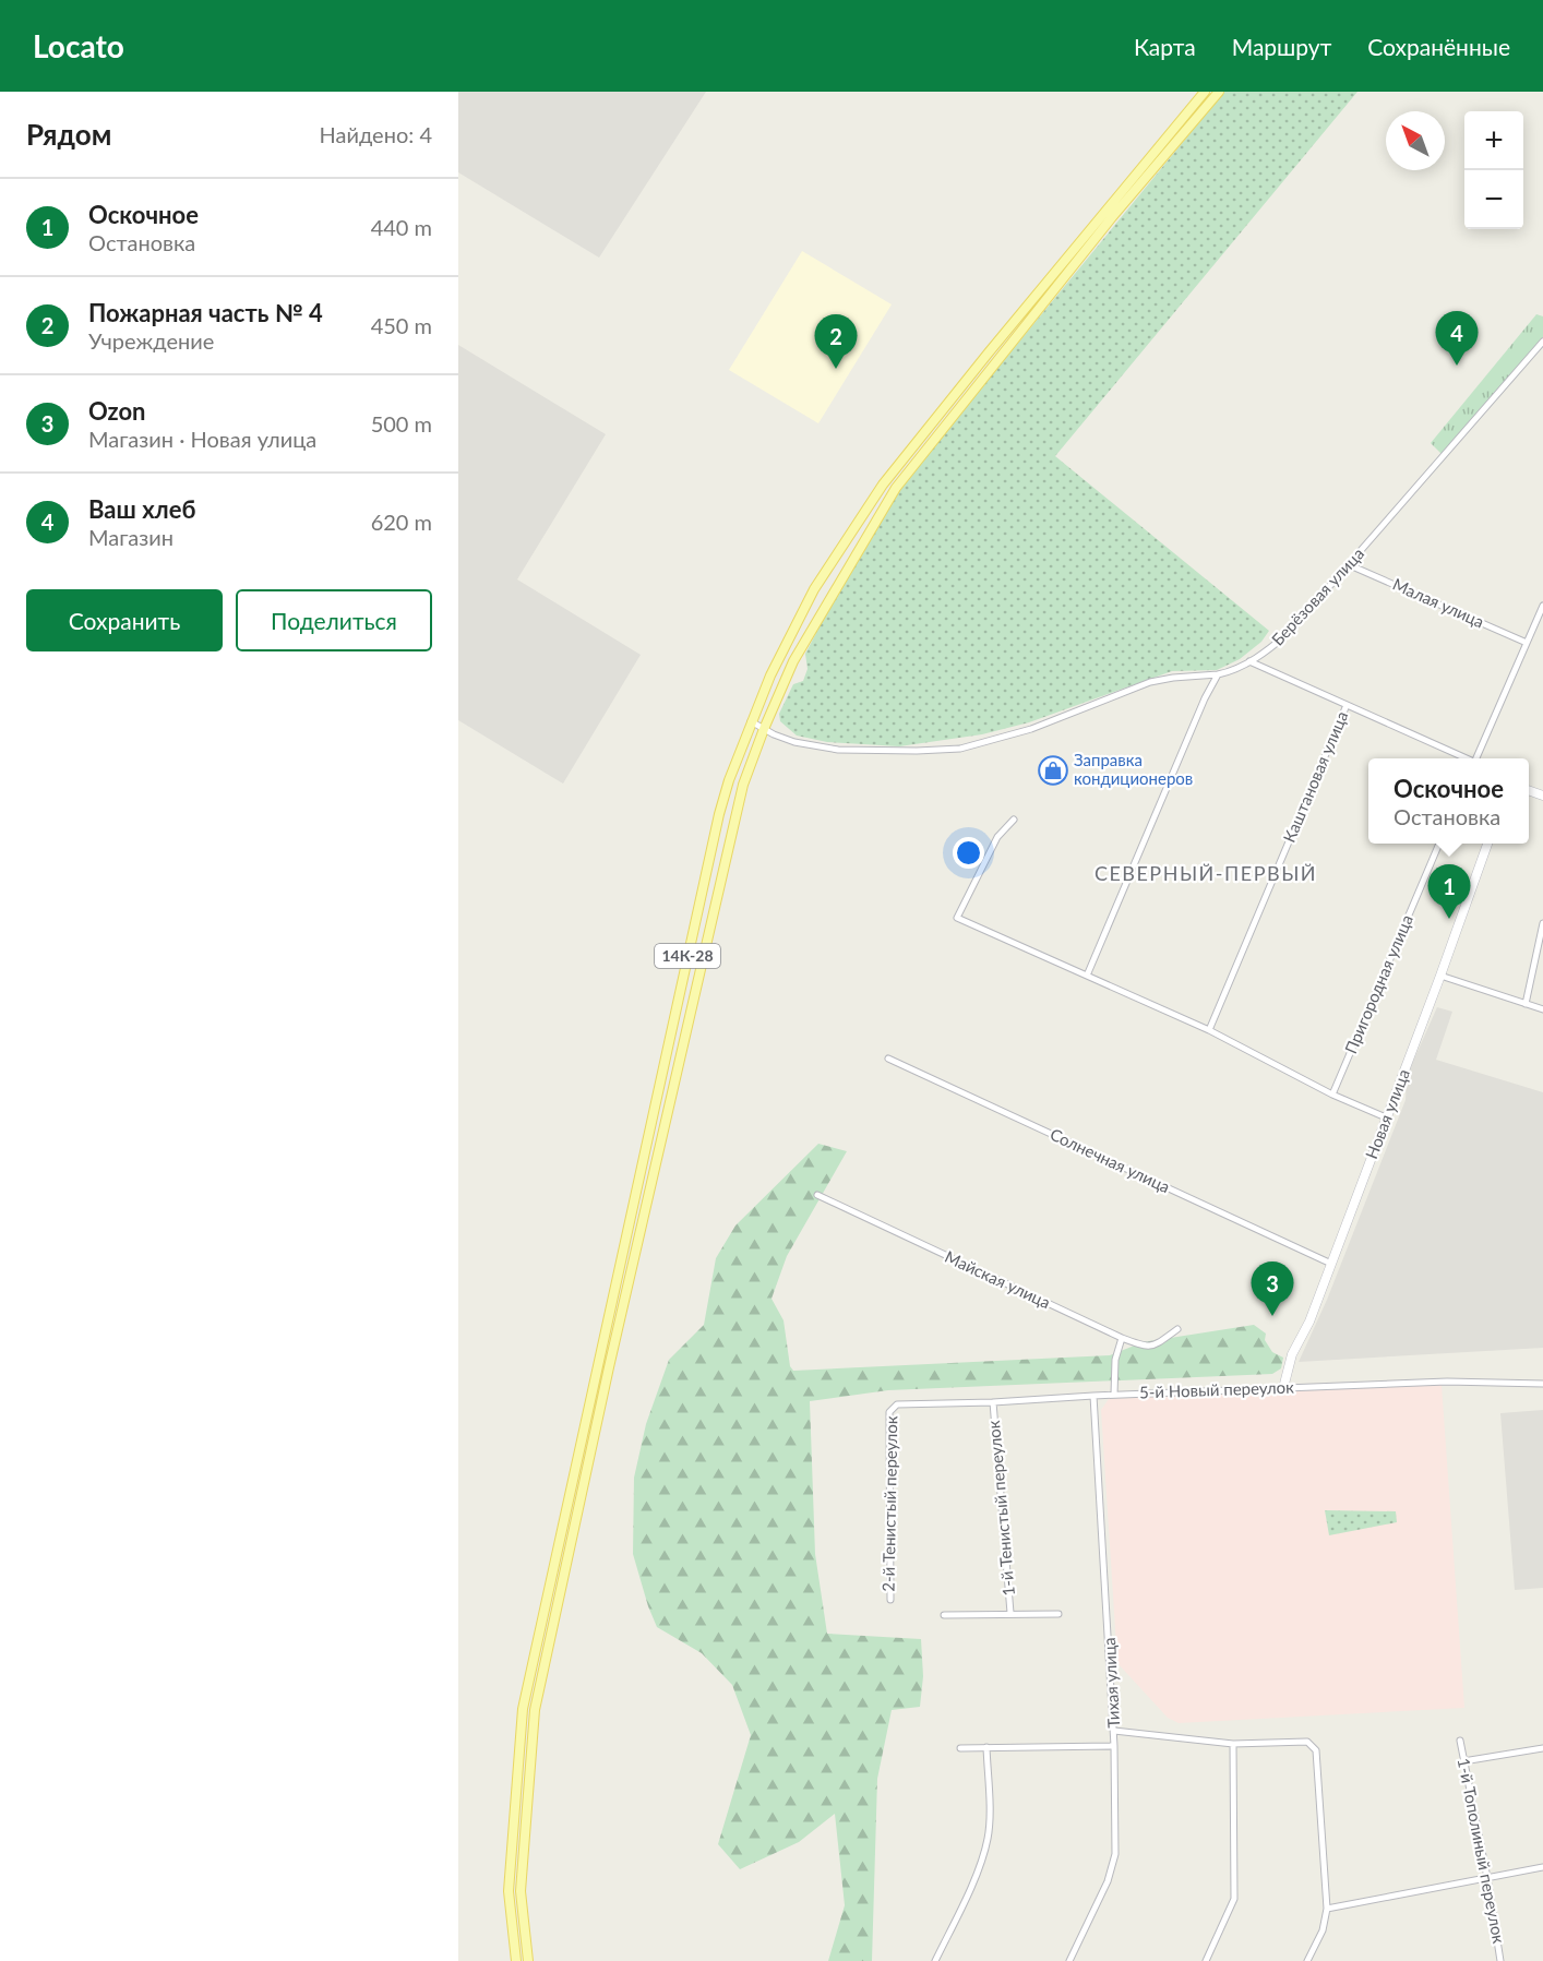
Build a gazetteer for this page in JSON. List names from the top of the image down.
{
  "streets": {
    "main road": ["14К-28"],
    "street": [
      "Берёзовая улица",
      "Малая улица",
      "Каштановая улица",
      "Пригородная улица",
      "Новая улица",
      "Солнечная улица",
      "Майская улица",
      "5-й Новый переулок",
      "2-й Тенистый переулок",
      "1-й Тенистый переулок",
      "Тихая улица",
      "1-й Тополиный переулок"
    ]
  },
  "crossings": [
    ["Берёзовая улица", "Малая улица"],
    ["Берёзовая улица", "14К-28"],
    ["Новая улица", "Солнечная улица"],
    ["Новая улица", "5-й Новый переулок"],
    ["5-й Новый переулок", "2-й Тенистый переулок"],
    ["5-й Новый переулок", "1-й Тенистый переулок"],
    ["5-й Новый переулок", "Тихая улица"]
  ],
  "districts": ["СЕВЕРНЫЙ-ПЕРВЫЙ"],
  "places": {
    "shop": ["Заправка кондиционеров"]
  },
  "north": "top left",
  "page": {
    "header": "Locato",
    "nav": ["Карта", "Маршрут", "Сохранённые"],
    "heading": ["Рядом", "Найдено: 4"],
    "map_buttons": ["+", "−"],
    "list": [
      {
        "mark": "1",
        "name": "Оскочное",
        "note": "Остановка",
        "value": "440 m"
      },
      {
        "mark": "2",
        "name": "Пожарная часть № 4",
        "note": "Учреждение",
        "value": "450 m"
      },
      {
        "mark": "3",
        "name": "Ozon",
        "note": "Магазин · Новая улица",
        "value": "500 m"
      },
      {
        "mark": "4",
        "name": "Ваш хлеб",
        "note": "Магазин",
        "value": "620 m"
      }
    ],
    "pins": [
      "4",
      "2",
      "1",
      "3"
    ],
    "buttons": ["Сохранить", "Поделиться"],
    "popup": ["Оскочное", "Остановка"]
  }
}
